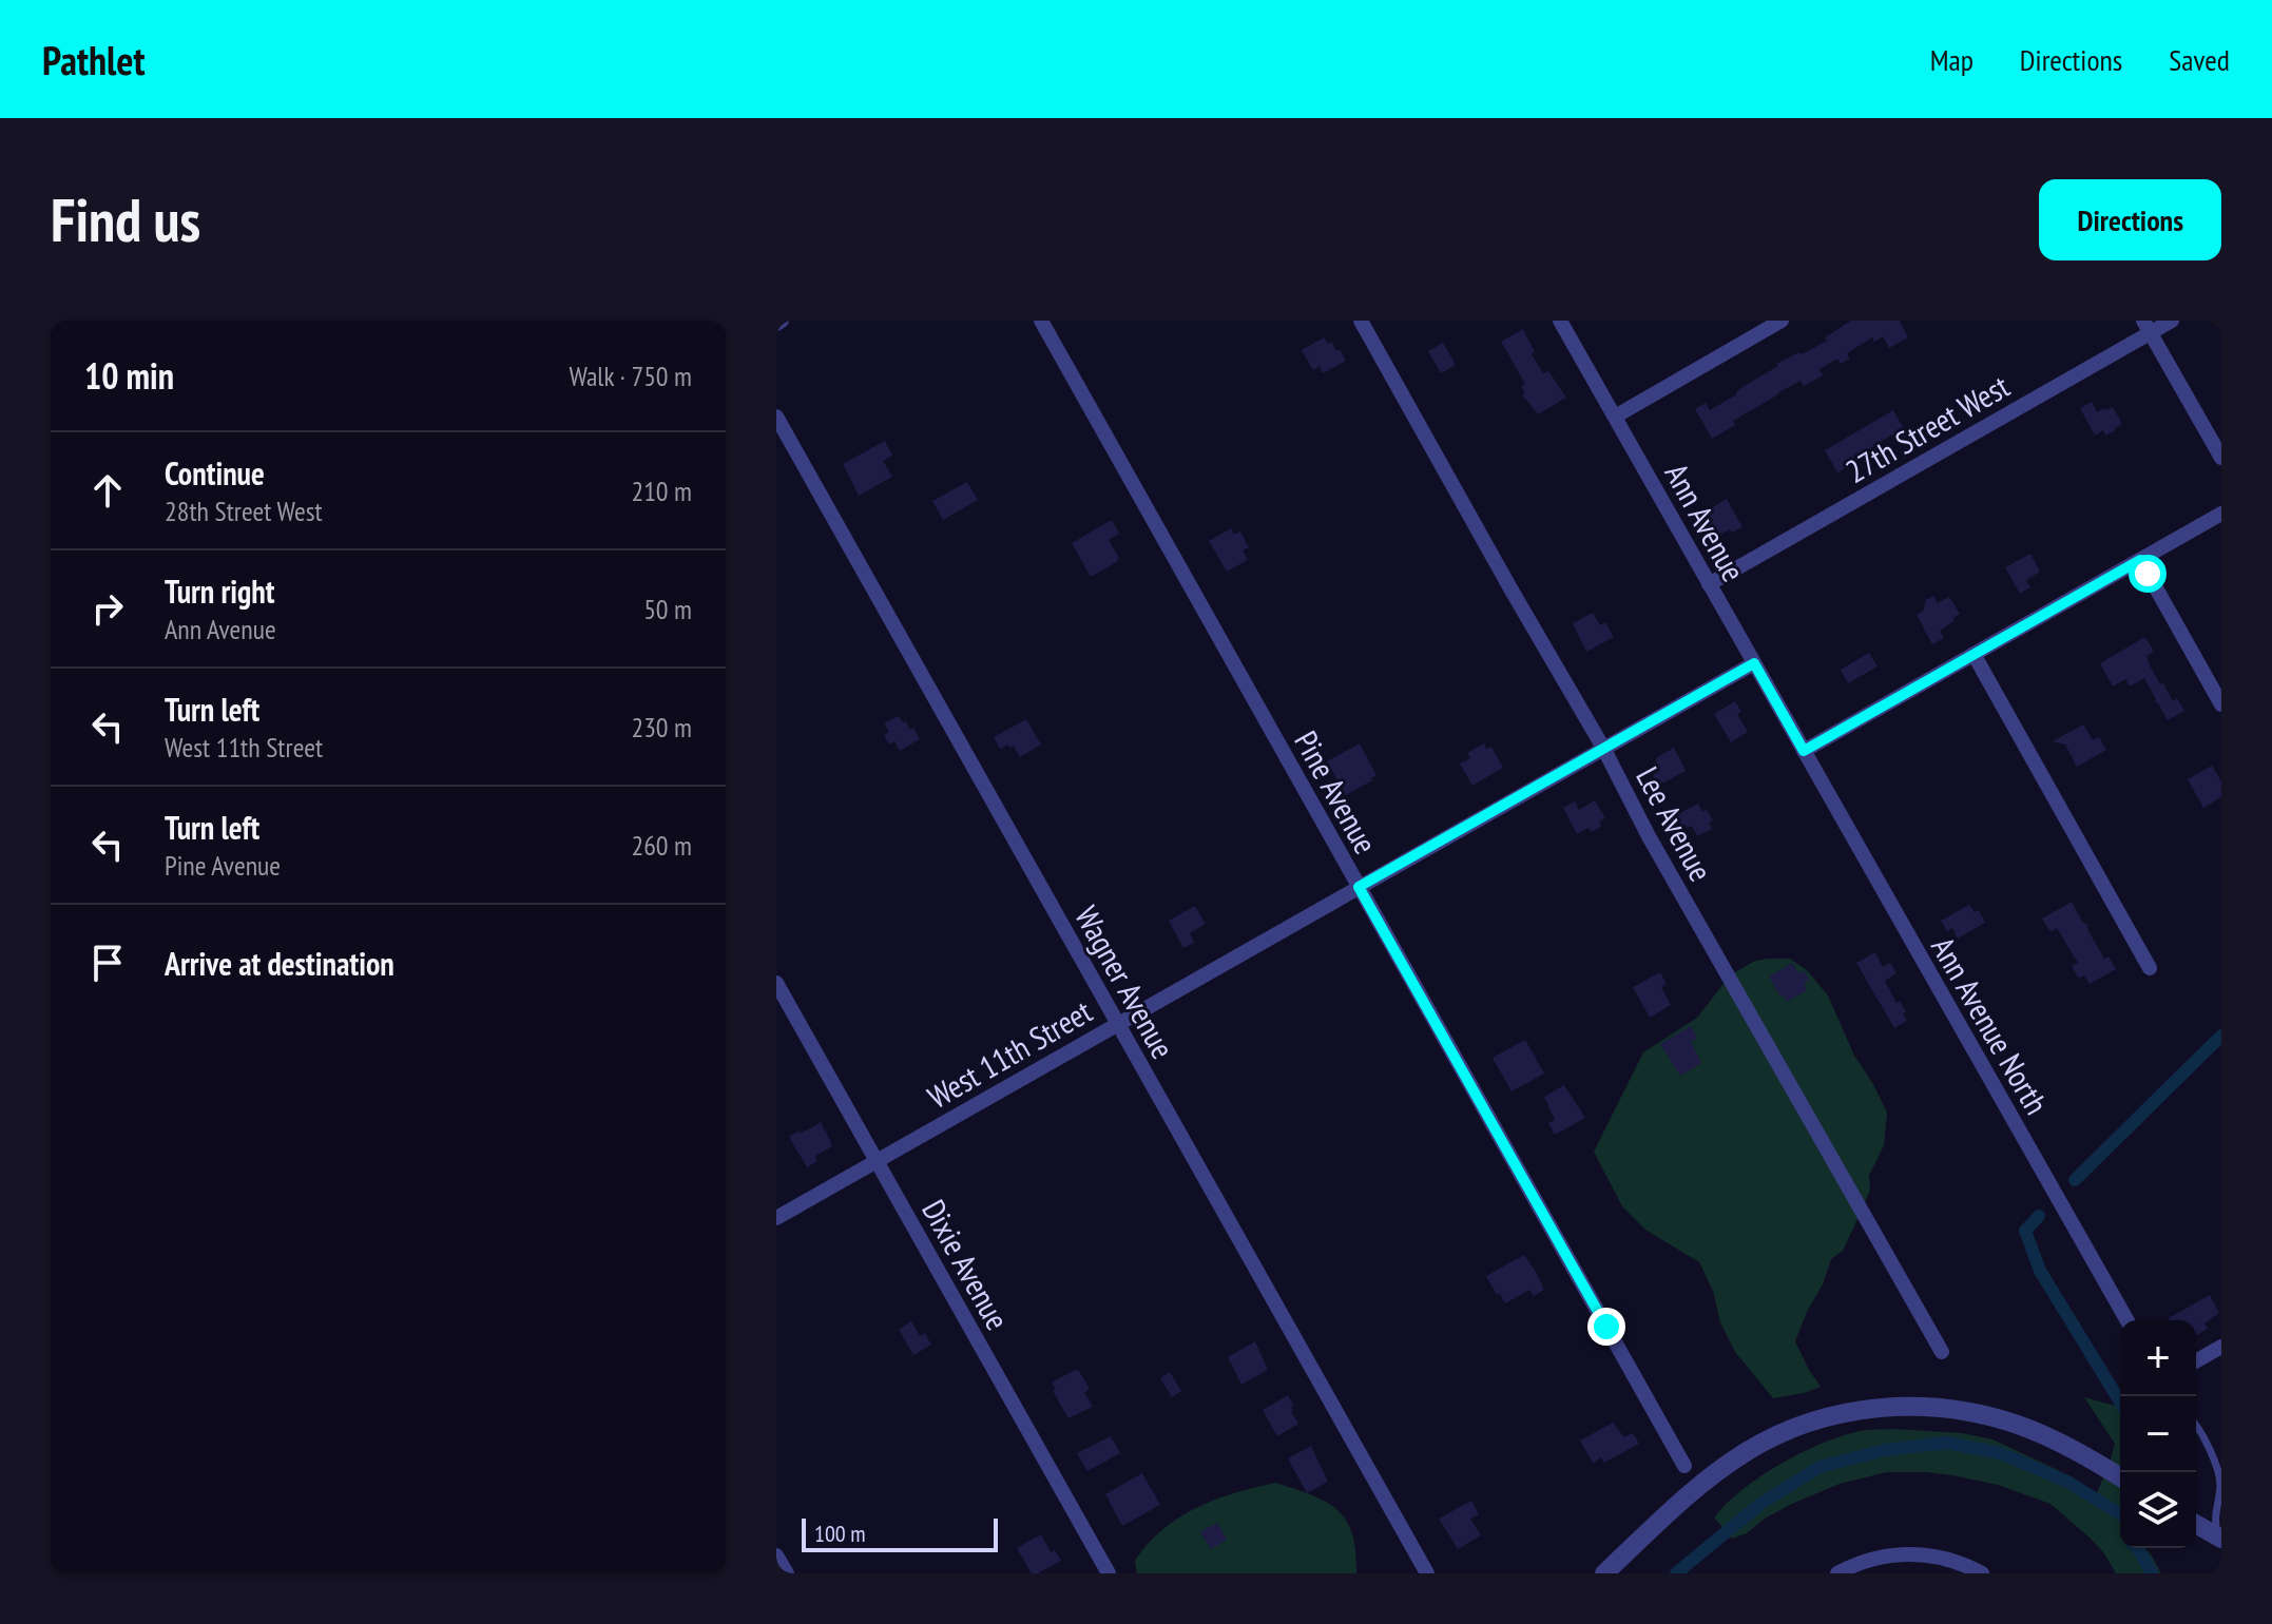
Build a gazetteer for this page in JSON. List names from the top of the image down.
{
  "streets": {
    "street": [
      "27th Street West",
      "Ann Avenue",
      "Pine Avenue",
      "Lee Avenue",
      "Wagner Avenue",
      "Ann Avenue North",
      "West 11th Street",
      "Dixie Avenue"
    ]
  },
  "crossings": [
    ["27th Street West", "Ann Avenue"],
    ["Ann Avenue", "Ann Avenue North"],
    ["Ann Avenue", "West 11th Street"],
    ["Pine Avenue", "West 11th Street"],
    ["Lee Avenue", "West 11th Street"],
    ["Wagner Avenue", "West 11th Street"],
    ["West 11th Street", "Dixie Avenue"]
  ],
  "scale_bar": "100 m",
  "page": {
    "header": "Pathlet",
    "nav": ["Map", "Directions", "Saved"],
    "buttons": "Directions",
    "title": "Find us",
    "heading": ["10 min", "Walk · 750 m"],
    "list": [
      ["Continue", "28th Street West", "210 m"],
      ["Turn right", "Ann Avenue", "50 m"],
      ["Turn left", "West 11th Street", "230 m"],
      ["Turn left", "Pine Avenue", "260 m"],
      "Arrive at destination"
    ],
    "map_buttons": ["+", "−"],
    "scale": "100 m"
  }
}
